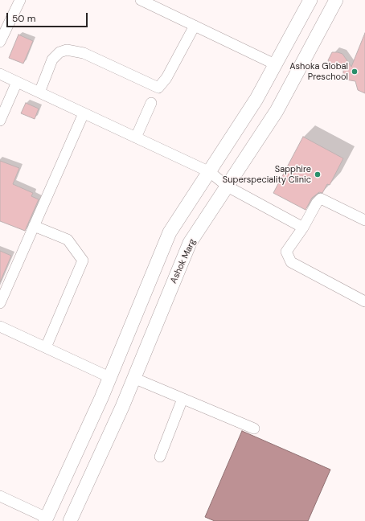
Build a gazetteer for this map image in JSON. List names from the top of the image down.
{
  "streets": {
    "street": ["Ashok Marg"]
  },
  "places": ["Ashoka Global Preschool", "Sapphire Superspeciality Clinic"],
  "scale_bar": "50 m"
}
